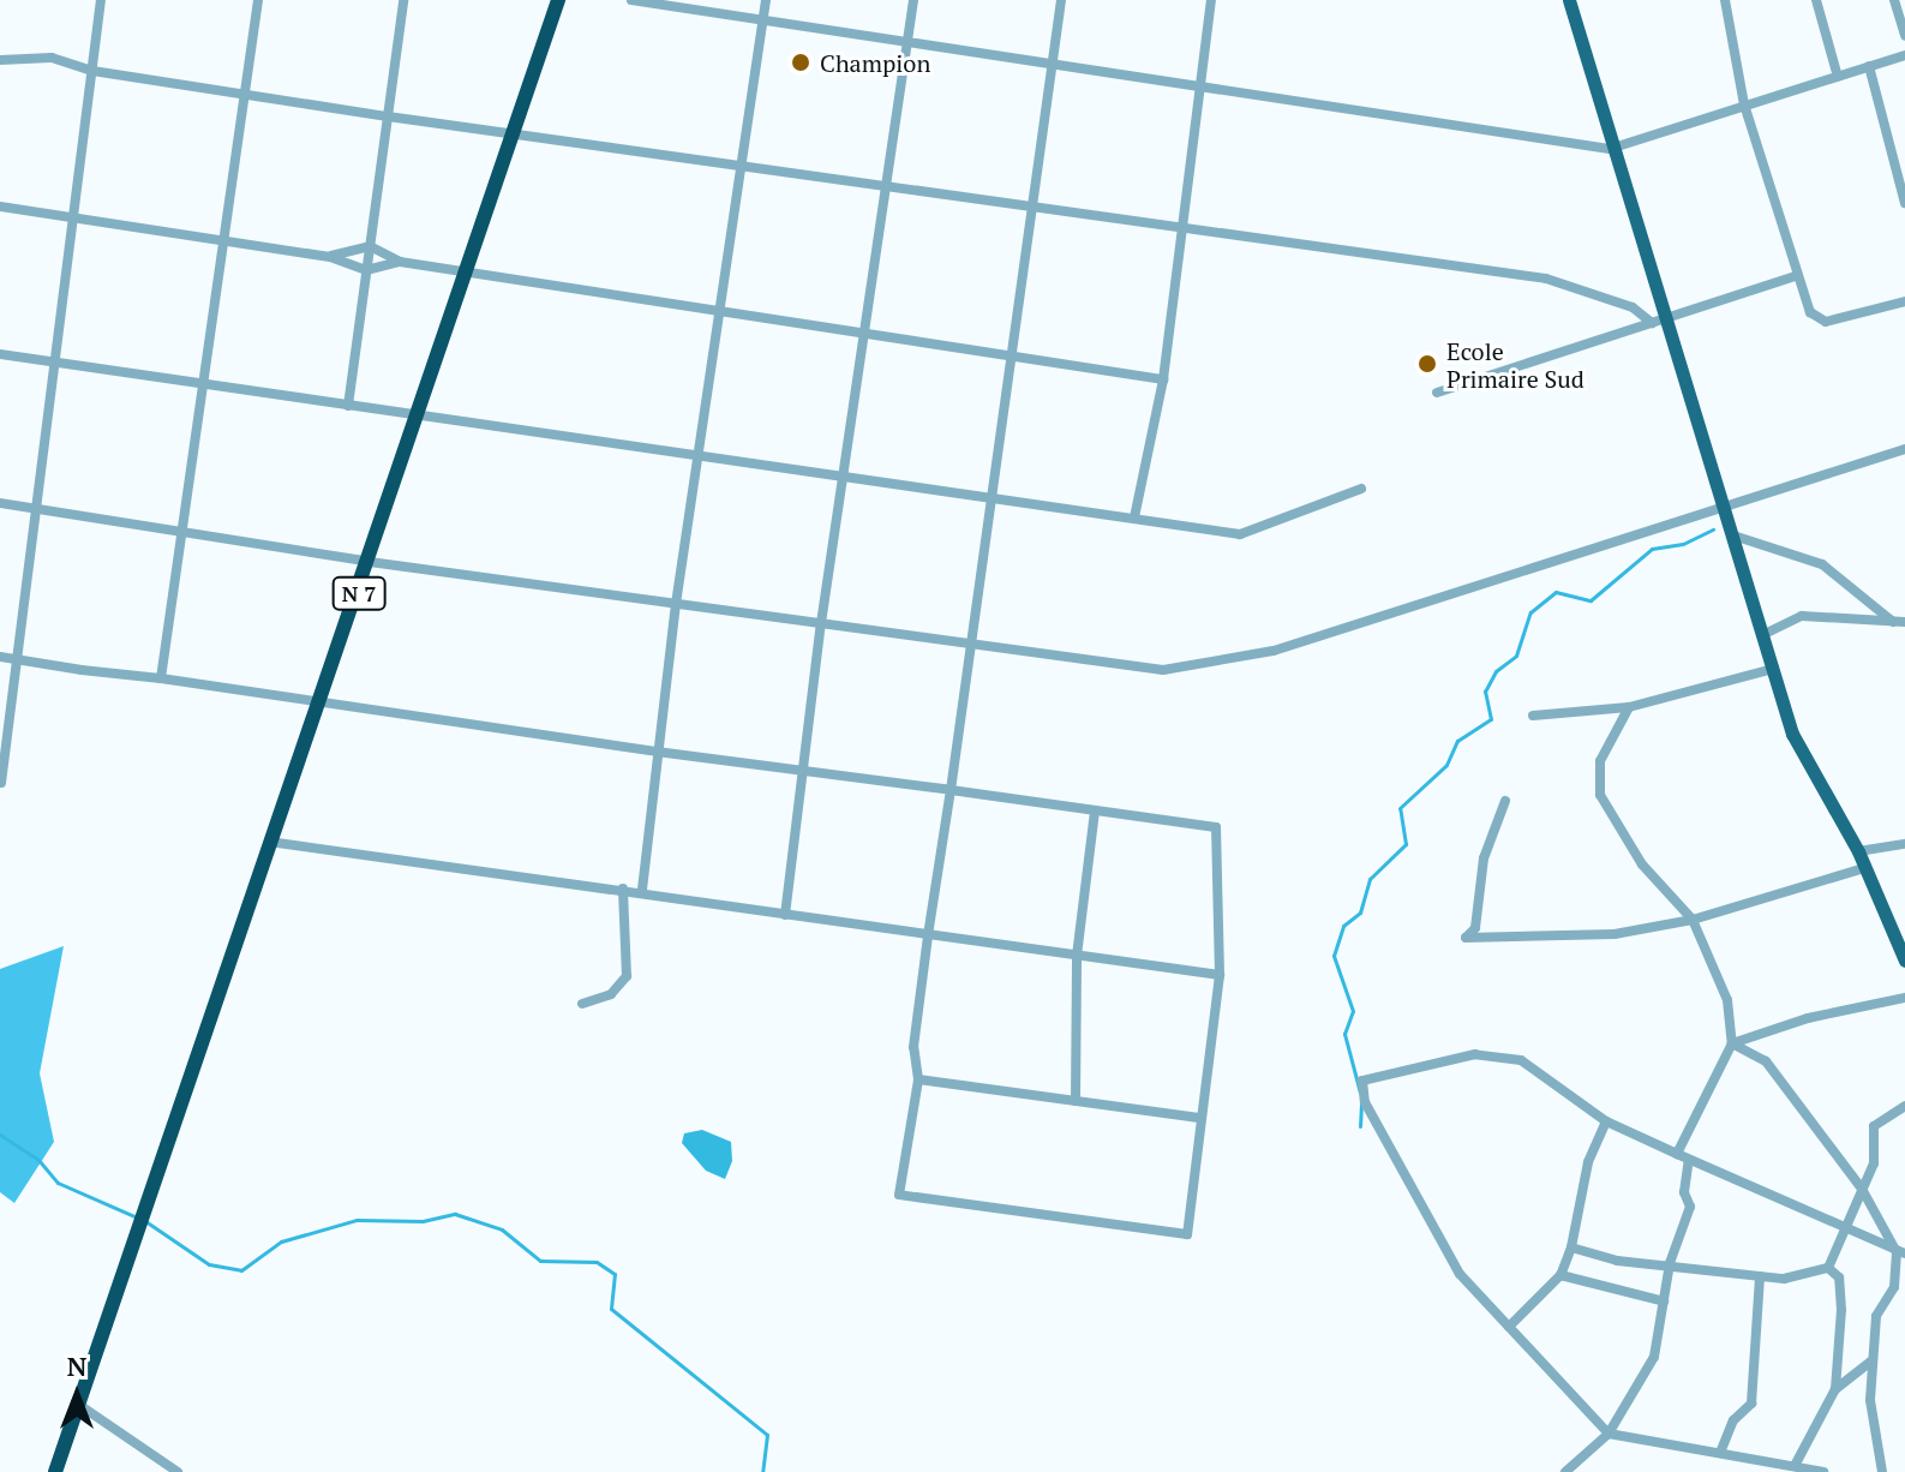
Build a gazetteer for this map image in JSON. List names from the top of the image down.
{
  "streets": {
    "highway": ["N 7"]
  },
  "places": ["Champion", "Ecole Primaire Sud"],
  "north": "top"
}
